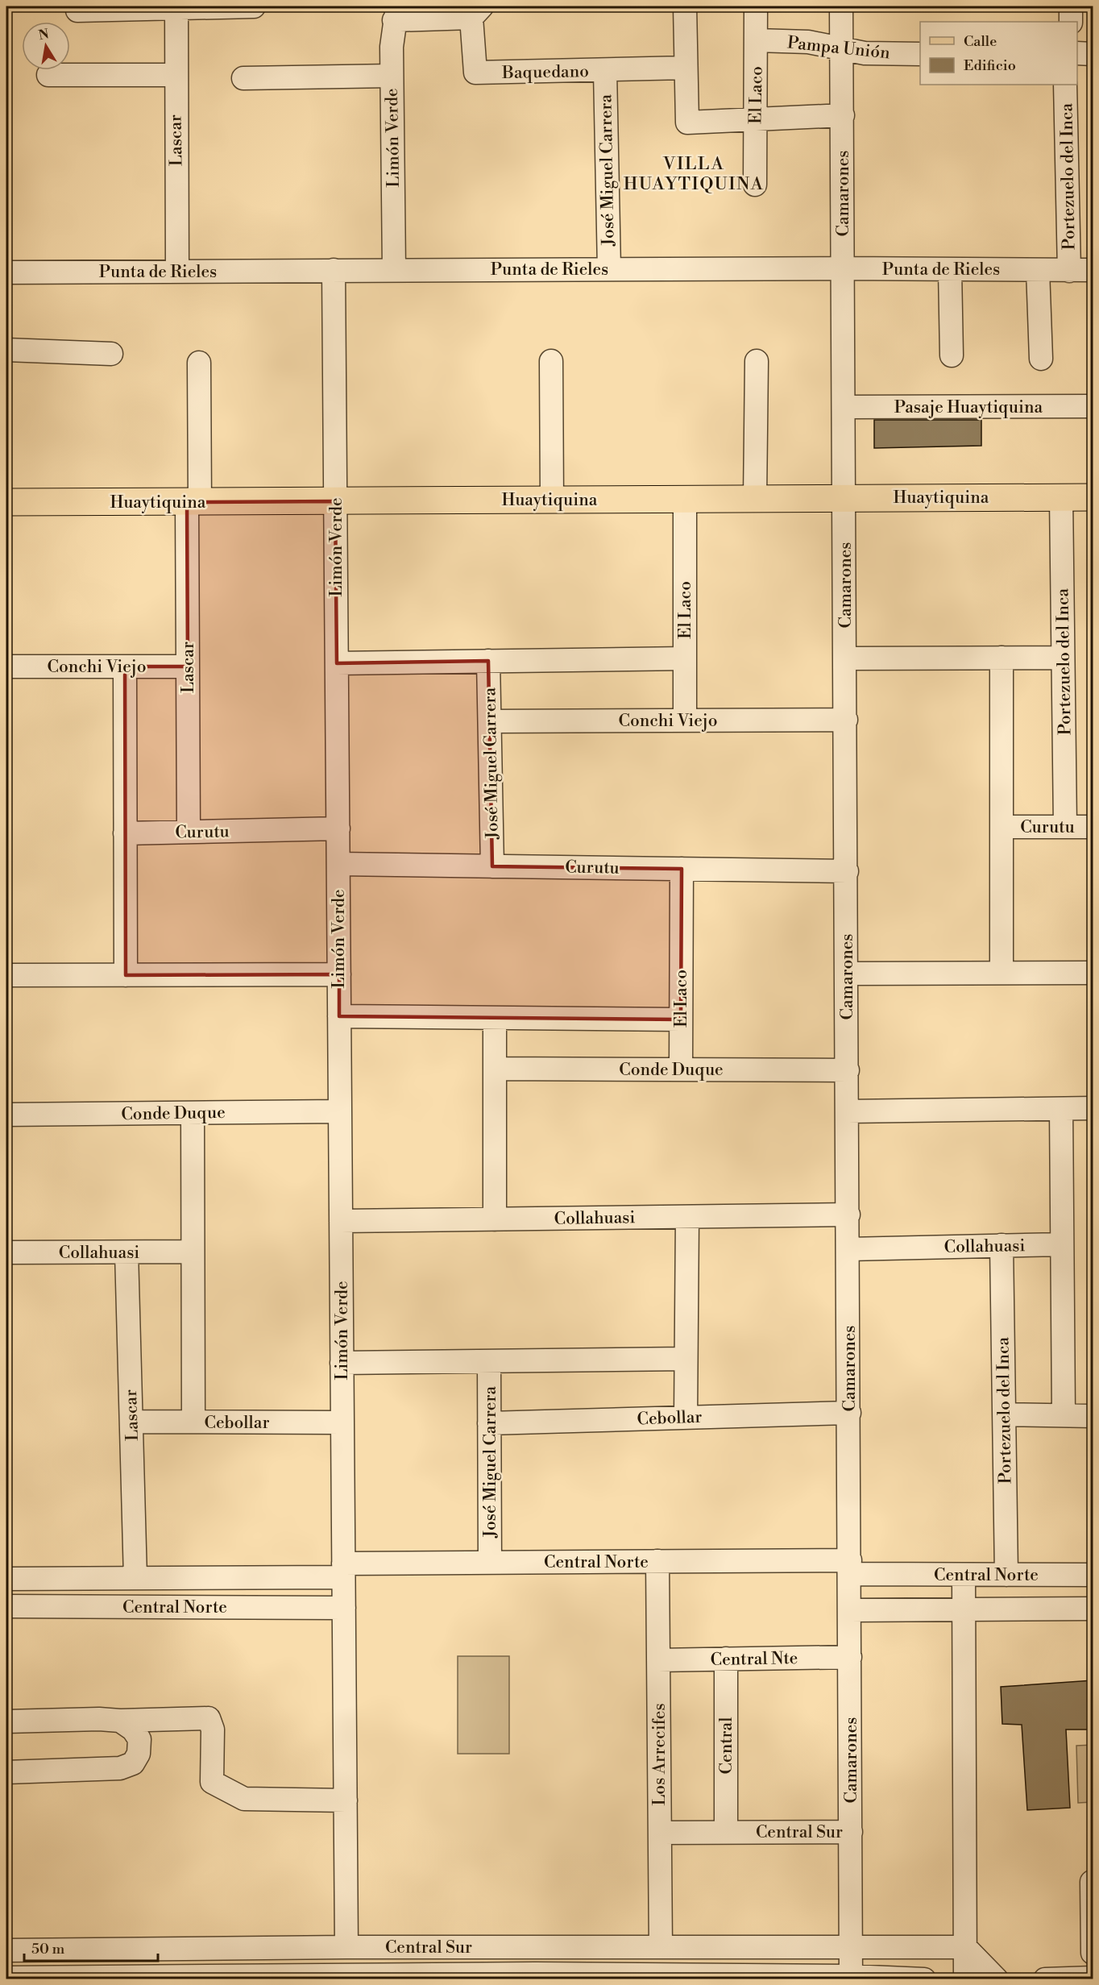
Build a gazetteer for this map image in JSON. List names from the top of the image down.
{
  "streets": {
    "main road": ["Huaytiquina"],
    "street": [
      "Pampa Unión",
      "Baquedano",
      "El Laco",
      "Limón Verde",
      "Lascar",
      "José Miguel Carrera",
      "Portezuelo del Inca",
      "Camarones",
      "Punta de Rieles",
      "Pasaje Huaytiquina",
      "Conchi Viejo",
      "Curutu",
      "Conde Duque",
      "Collahuasi",
      "Cebollar",
      "Central Norte",
      "Central Nte",
      "Central",
      "Los Arrecifes",
      "Central Sur"
    ]
  },
  "crossings": [
    ["Pampa Unión", "El Laco"],
    ["Pampa Unión", "Camarones"],
    ["Baquedano", "José Miguel Carrera"],
    ["El Laco", "Huaytiquina"],
    ["El Laco", "Conchi Viejo"],
    ["El Laco", "Curutu"],
    ["El Laco", "Conde Duque"],
    ["Limón Verde", "Punta de Rieles"],
    ["Limón Verde", "Huaytiquina"],
    ["Limón Verde", "Curutu"],
    ["Limón Verde", "Conde Duque"],
    ["Limón Verde", "Collahuasi"],
    ["Limón Verde", "Cebollar"],
    ["Limón Verde", "Central Norte"],
    ["Limón Verde", "Central Sur"],
    ["Lascar", "Punta de Rieles"],
    ["Lascar", "Huaytiquina"],
    ["Lascar", "Conchi Viejo"],
    ["Lascar", "Curutu"],
    ["Lascar", "Collahuasi"],
    ["Lascar", "Cebollar"],
    ["Lascar", "Central Norte"],
    ["José Miguel Carrera", "Punta de Rieles"],
    ["José Miguel Carrera", "Conchi Viejo"],
    ["José Miguel Carrera", "Curutu"],
    ["José Miguel Carrera", "Cebollar"],
    ["José Miguel Carrera", "Central Norte"],
    ["Portezuelo del Inca", "Punta de Rieles"],
    ["Portezuelo del Inca", "Huaytiquina"],
    ["Portezuelo del Inca", "Curutu"],
    ["Portezuelo del Inca", "Collahuasi"],
    ["Portezuelo del Inca", "Central Norte"],
    ["Camarones", "Punta de Rieles"],
    ["Camarones", "Pasaje Huaytiquina"],
    ["Camarones", "Huaytiquina"],
    ["Camarones", "Conchi Viejo"],
    ["Camarones", "Curutu"],
    ["Camarones", "Conde Duque"],
    ["Camarones", "Collahuasi"],
    ["Camarones", "Cebollar"],
    ["Camarones", "Central Norte"],
    ["Camarones", "Central Nte"],
    ["Camarones", "Central Sur"],
    ["Central Norte", "Los Arrecifes"],
    ["Central Nte", "Central"],
    ["Central Nte", "Los Arrecifes"],
    ["Central", "Central Sur"],
    ["Los Arrecifes", "Central Sur"]
  ],
  "districts": ["VILLA HUAYTIQUINA"],
  "legend": ["Calle", "Edificio"],
  "scale_bar": "50 m",
  "north": "top"
}
